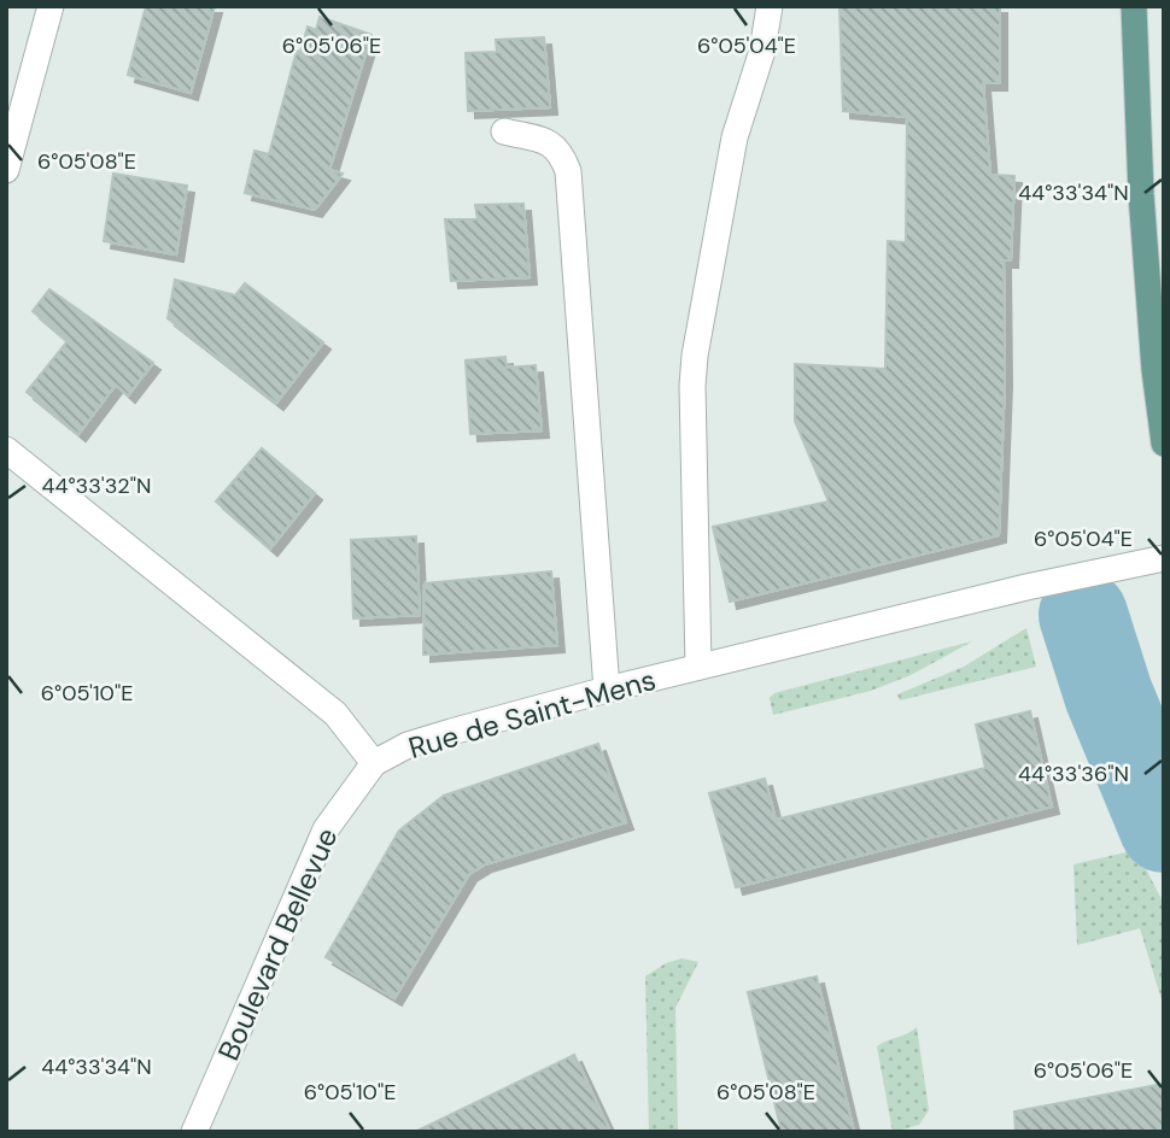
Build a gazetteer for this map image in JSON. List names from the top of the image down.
{
  "streets": {
    "street": ["Rue de Saint-Mens", "Boulevard Bellevue"]
  },
  "crossings": [
    ["Rue de Saint-Mens", "Boulevard Bellevue"]
  ],
  "coordinates": [
    "6°05'06\"E",
    "6°05'04\"E",
    "6°05'08\"E",
    "44°33'34\"N",
    "44°33'32\"N",
    "6°05'10\"E",
    "44°33'36\"N"
  ]
}
